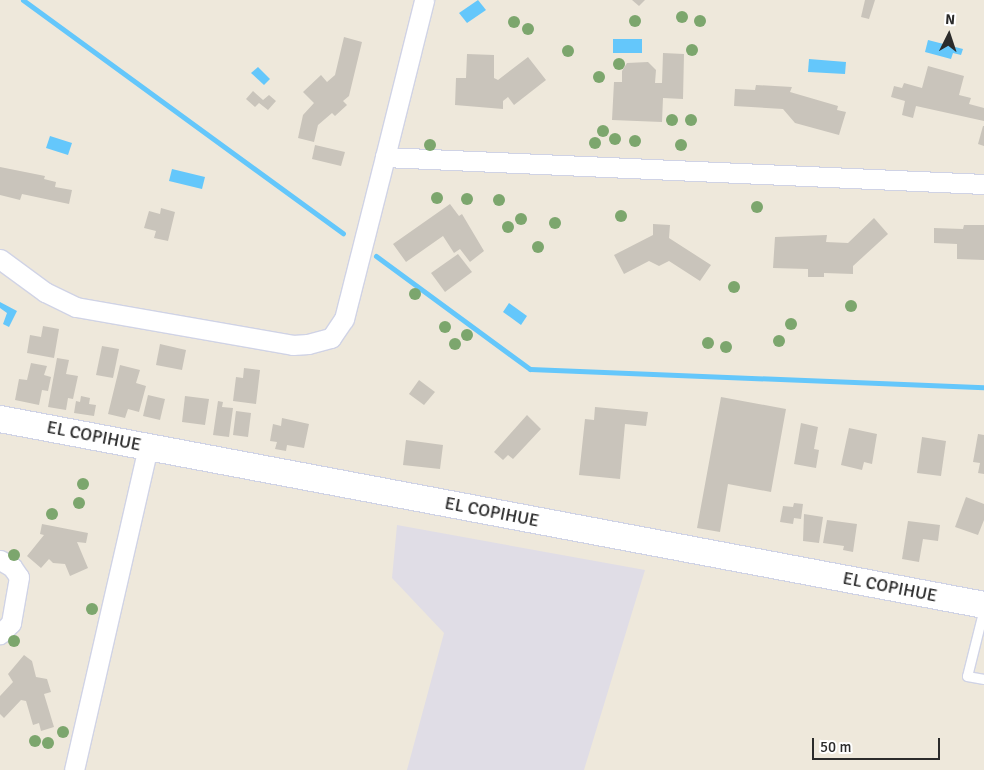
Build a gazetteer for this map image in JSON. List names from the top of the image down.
{
  "streets": {
    "main road": ["EL COPIHUE"]
  },
  "scale_bar": "50 m",
  "north": "top"
}
